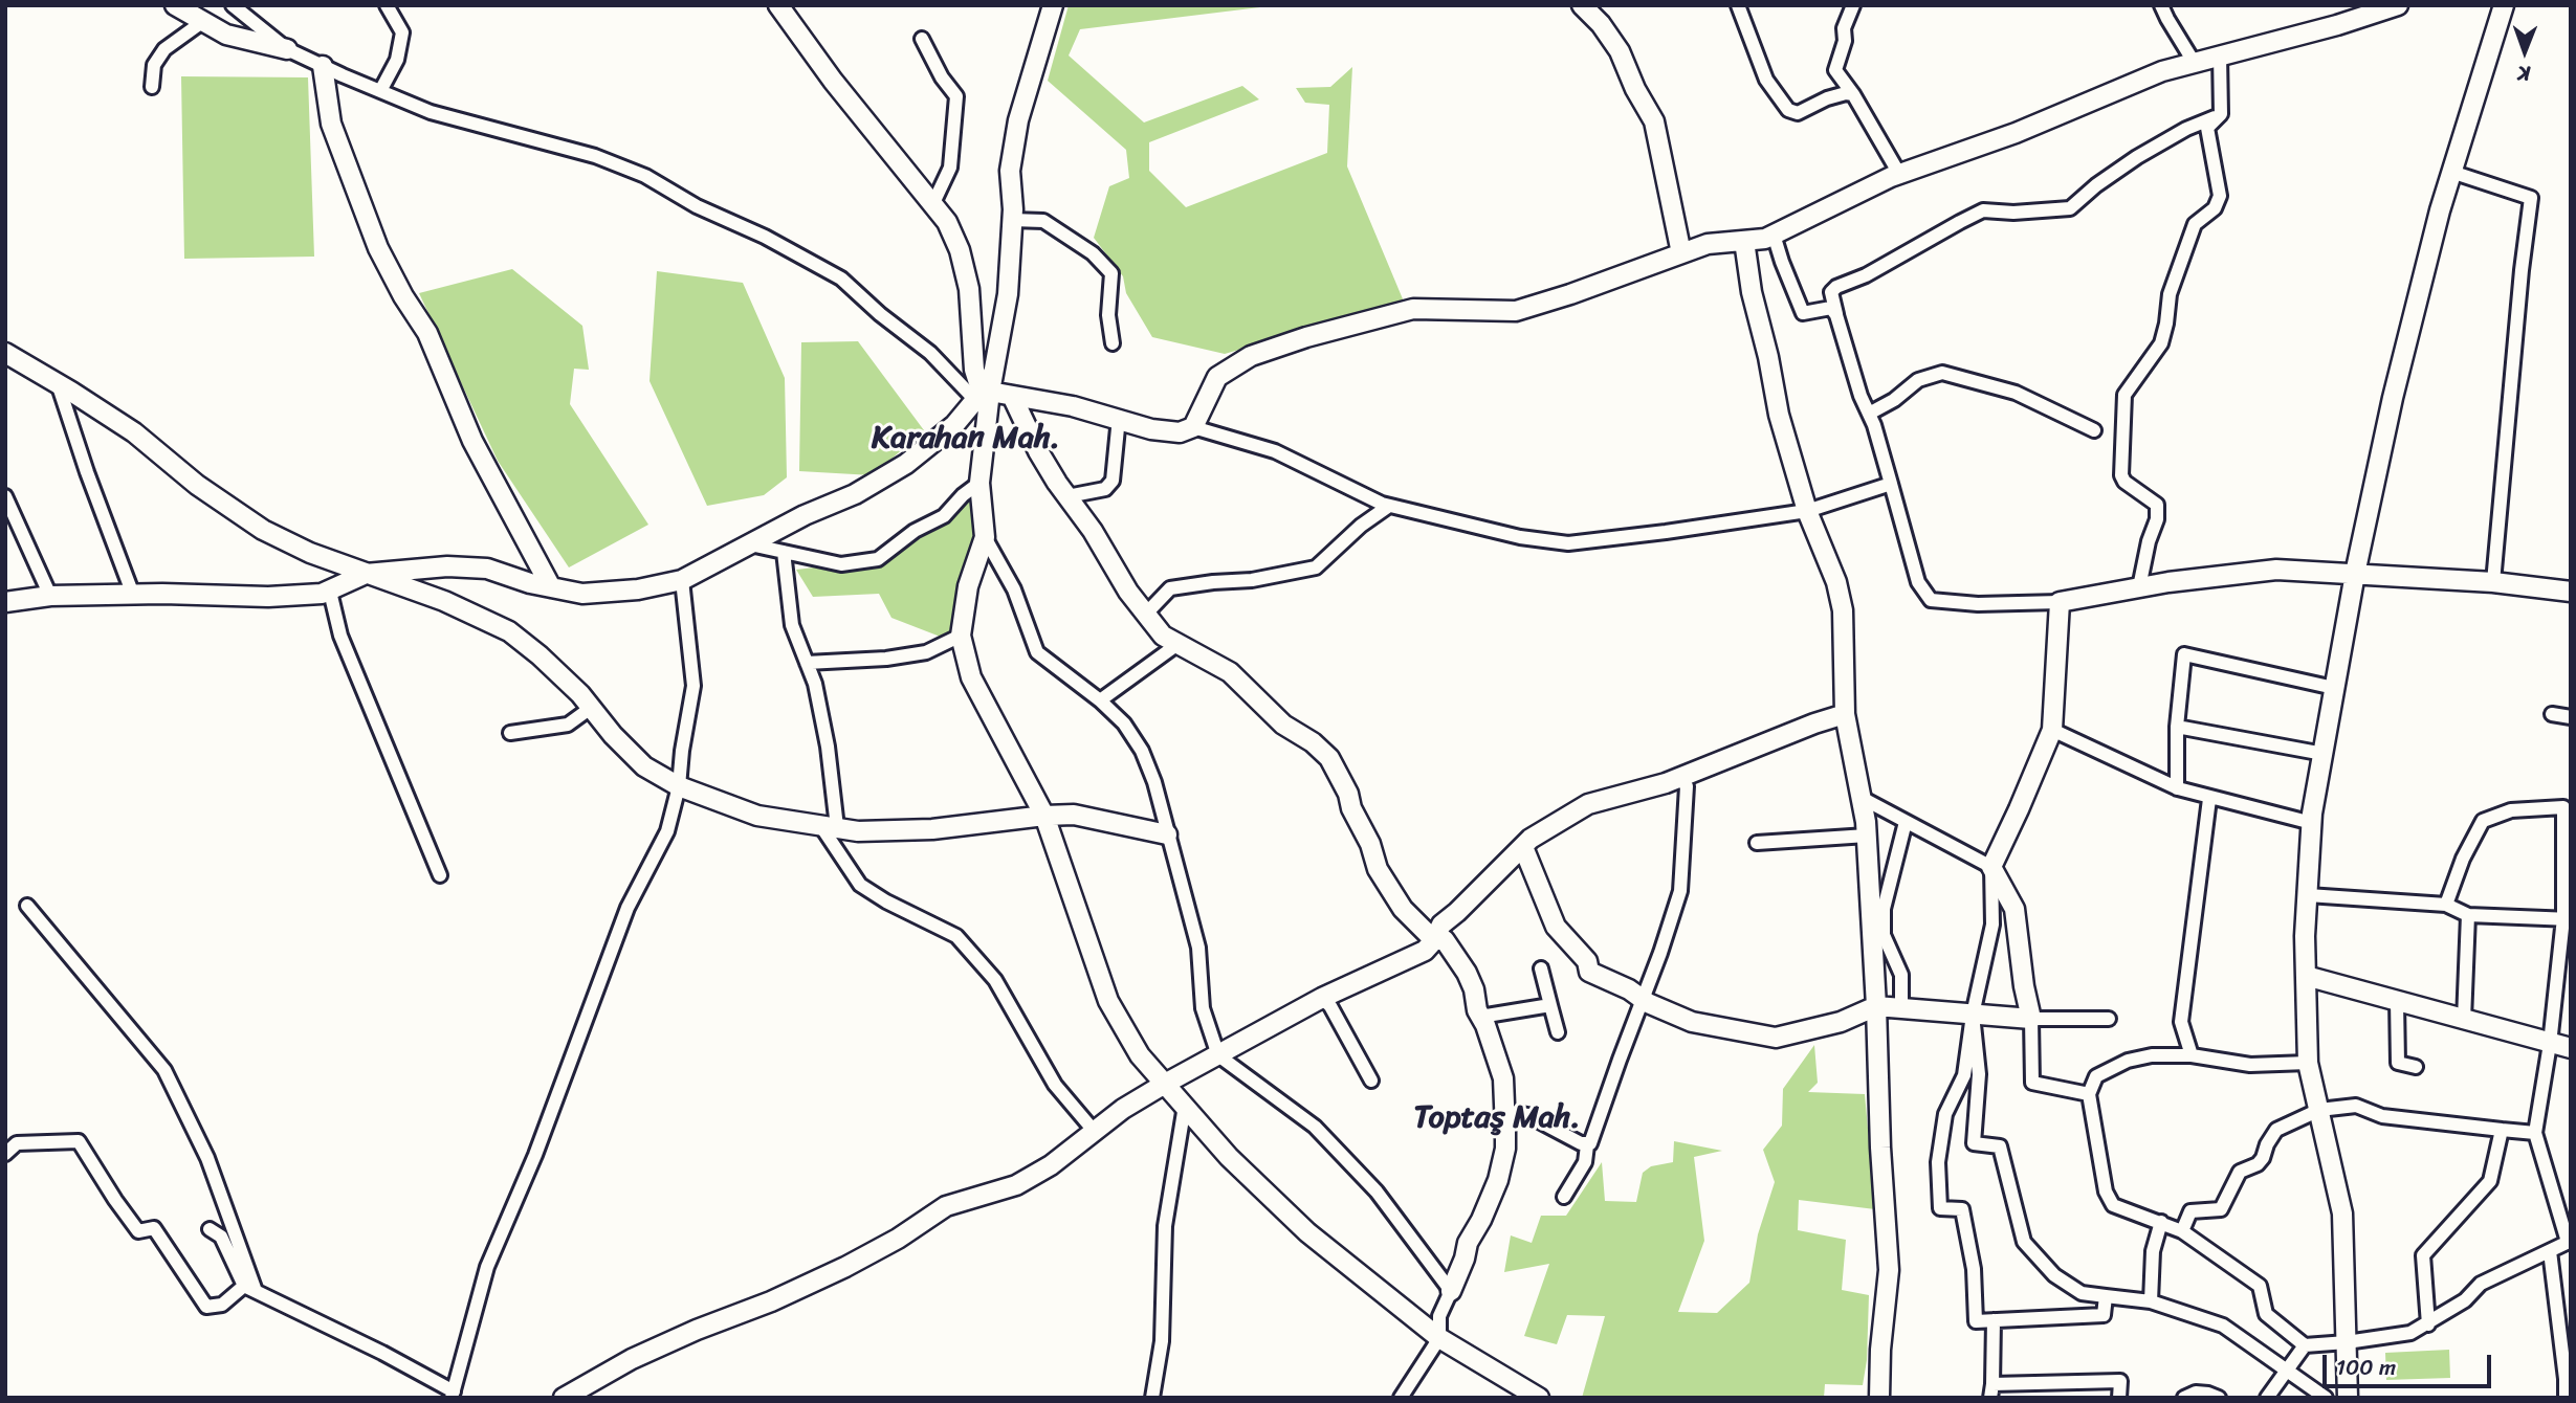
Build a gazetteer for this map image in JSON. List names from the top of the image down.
{
  "districts": ["Karahan Mah.", "Toptaş Mah."],
  "scale_bar": "100 m",
  "north": "bottom"
}
